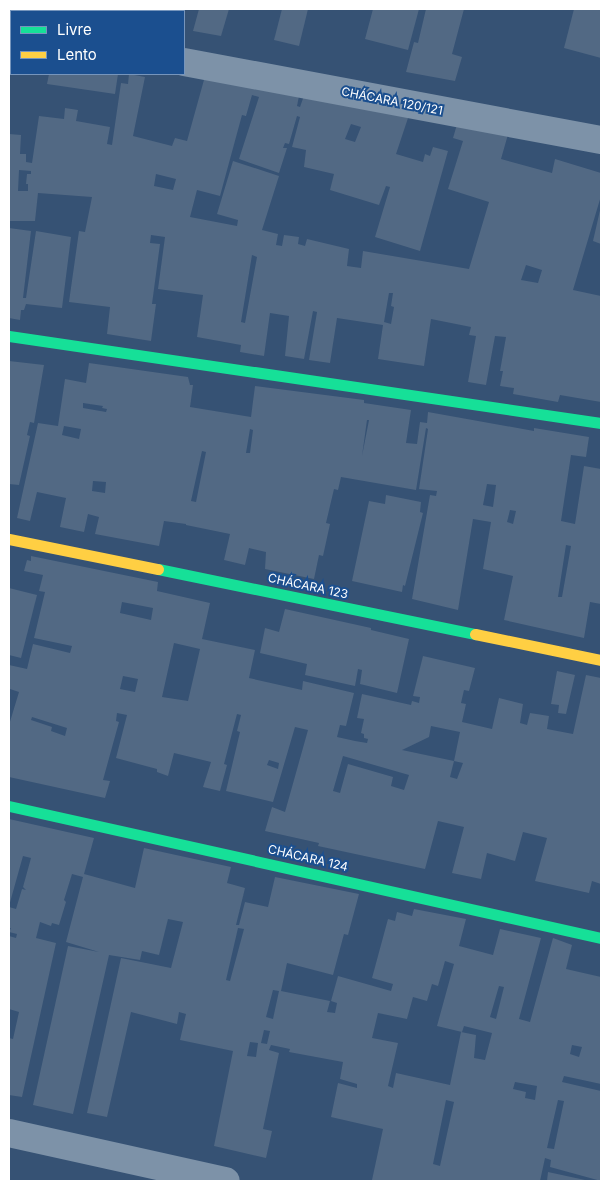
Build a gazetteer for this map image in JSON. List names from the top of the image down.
{
  "streets": {
    "street": ["CHÁCARA 120/121", "CHÁCARA 123", "CHÁCARA 124"]
  },
  "legend": ["Livre", "Lento"]
}
